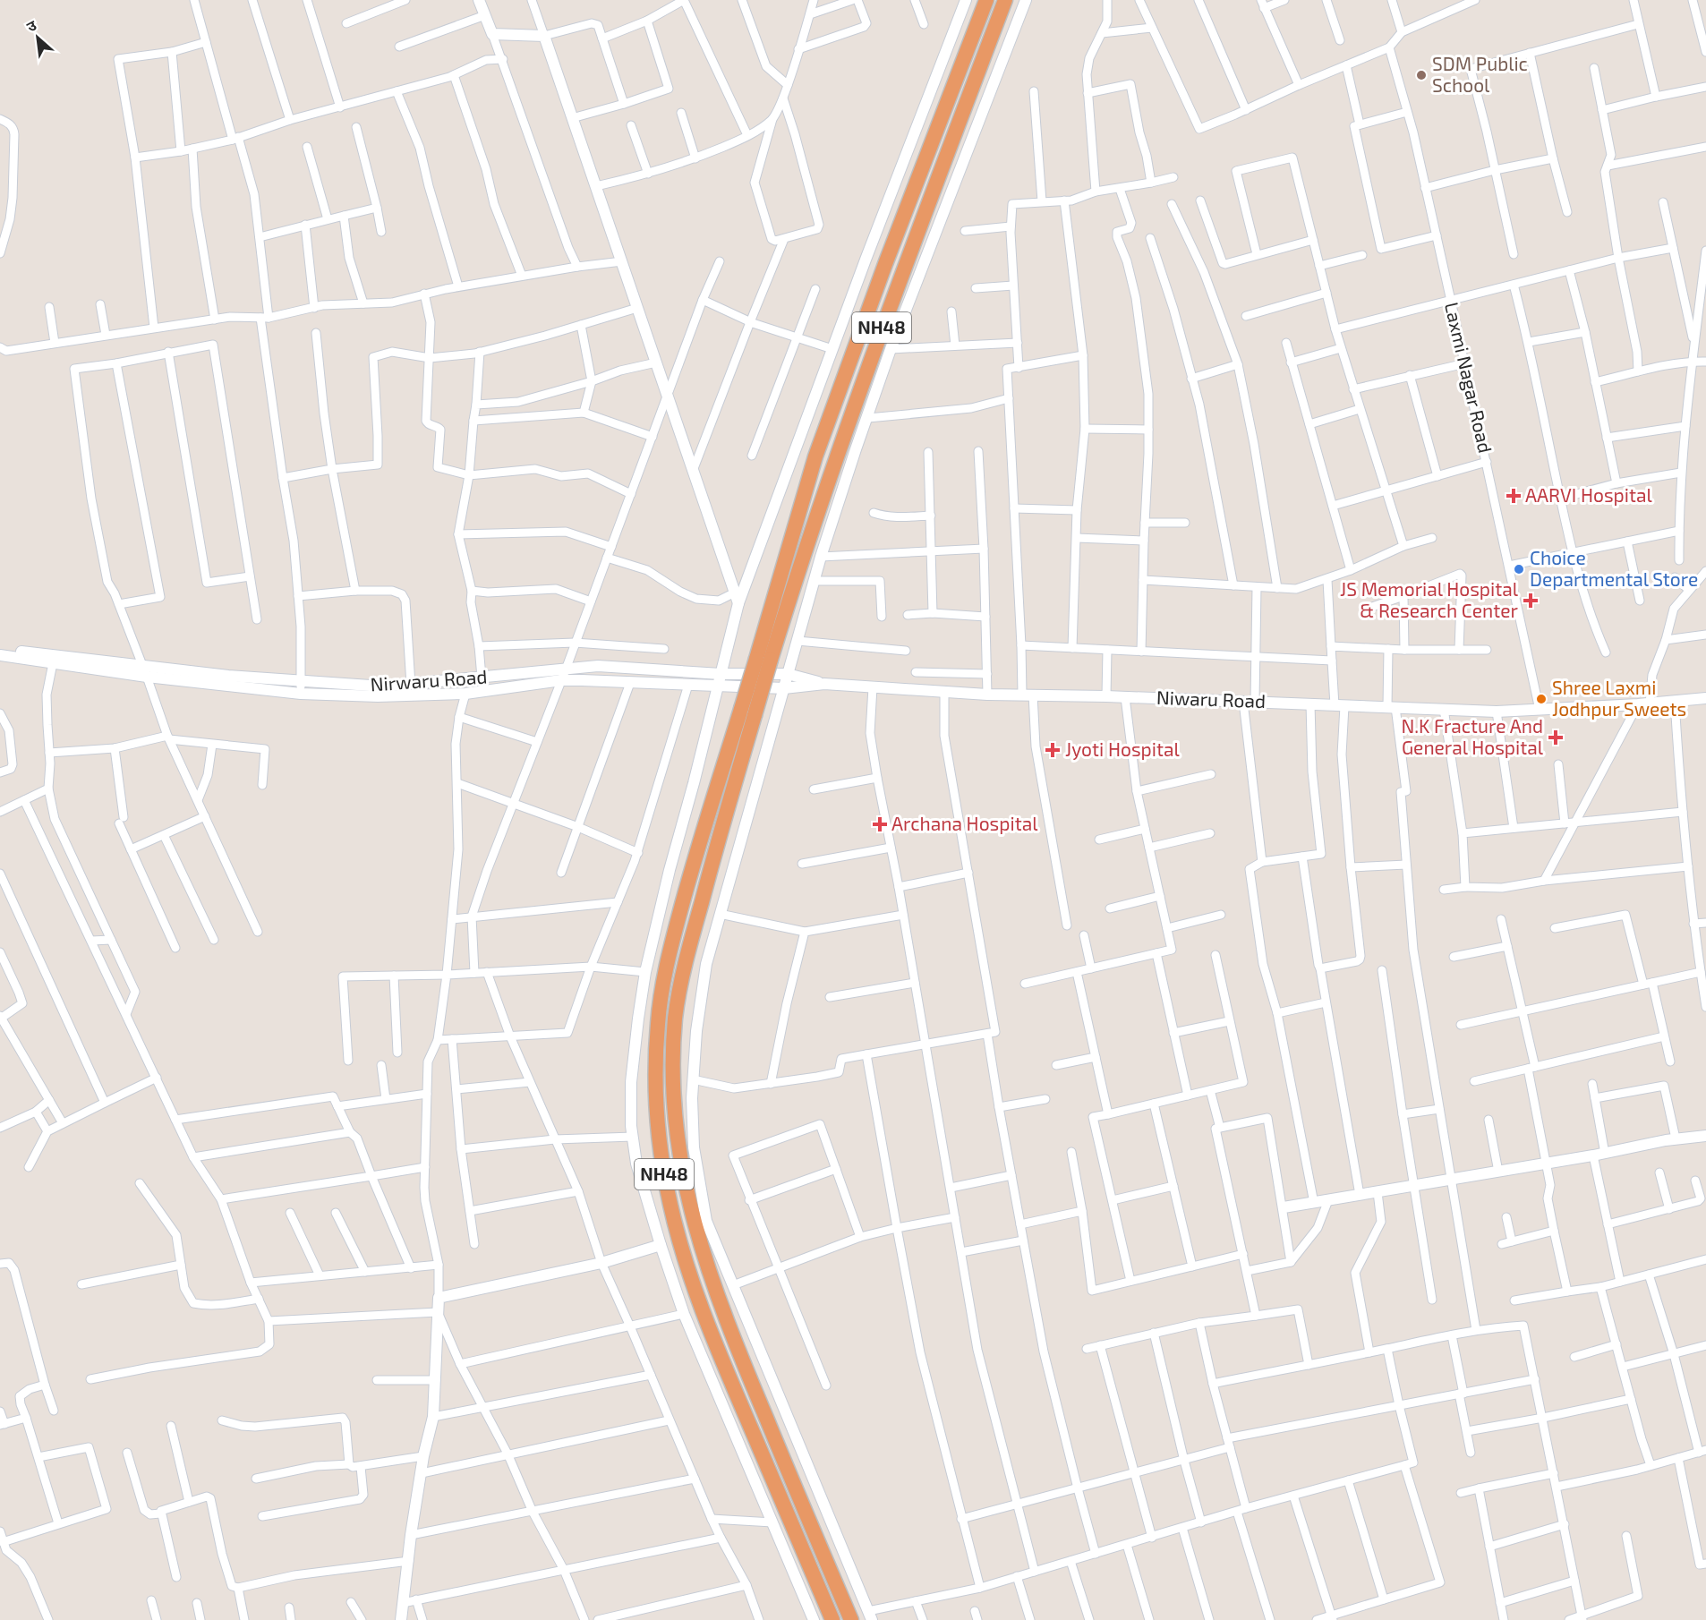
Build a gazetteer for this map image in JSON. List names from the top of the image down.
{
  "streets": {
    "highway": ["NH48"],
    "street": ["Laxmi Nagar Road", "Nirwaru Road", "Niwaru Road"]
  },
  "crossings": [
    ["Laxmi Nagar Road", "Niwaru Road"],
    ["Nirwaru Road", "Niwaru Road"]
  ],
  "places": {
    "other": ["SDM Public School", "Choice Departmental Store", "Shree Laxmi Jodhpur Sweets"],
    "health": [
      "AARVI Hospital",
      "JS Memorial Hospital & Research Center",
      "N.K Fracture And General Hospital",
      "Jyoti Hospital",
      "Archana Hospital"
    ]
  },
  "north": "top left"
}
